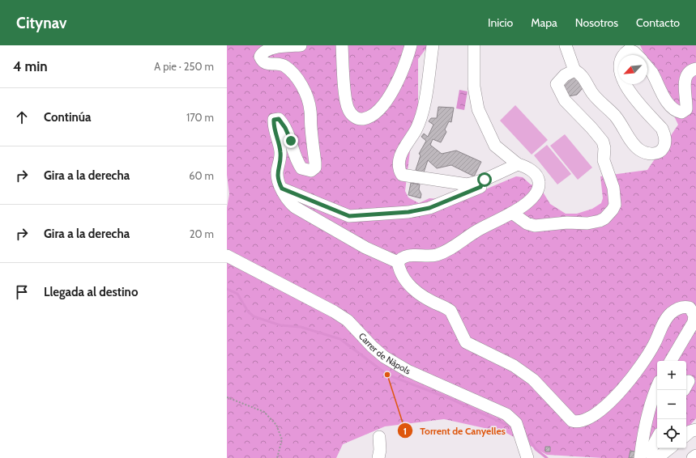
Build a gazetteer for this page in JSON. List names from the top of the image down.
{
  "streets": {
    "street": ["Carrer de Nàpols"]
  },
  "places": ["Torrent de Canyelles"],
  "north": "bottom left",
  "page": {
    "header": "Citynav",
    "nav": [
      "Inicio",
      "Mapa",
      "Nosotros",
      "Contacto"
    ],
    "heading": ["4 min", "A pie · 250 m"],
    "list": [
      ["Continúa", "170 m"],
      ["Gira a la derecha", "60 m"],
      ["Gira a la derecha", "20 m"],
      "Llegada al destino"
    ],
    "map_buttons": ["+", "−"]
  }
}
